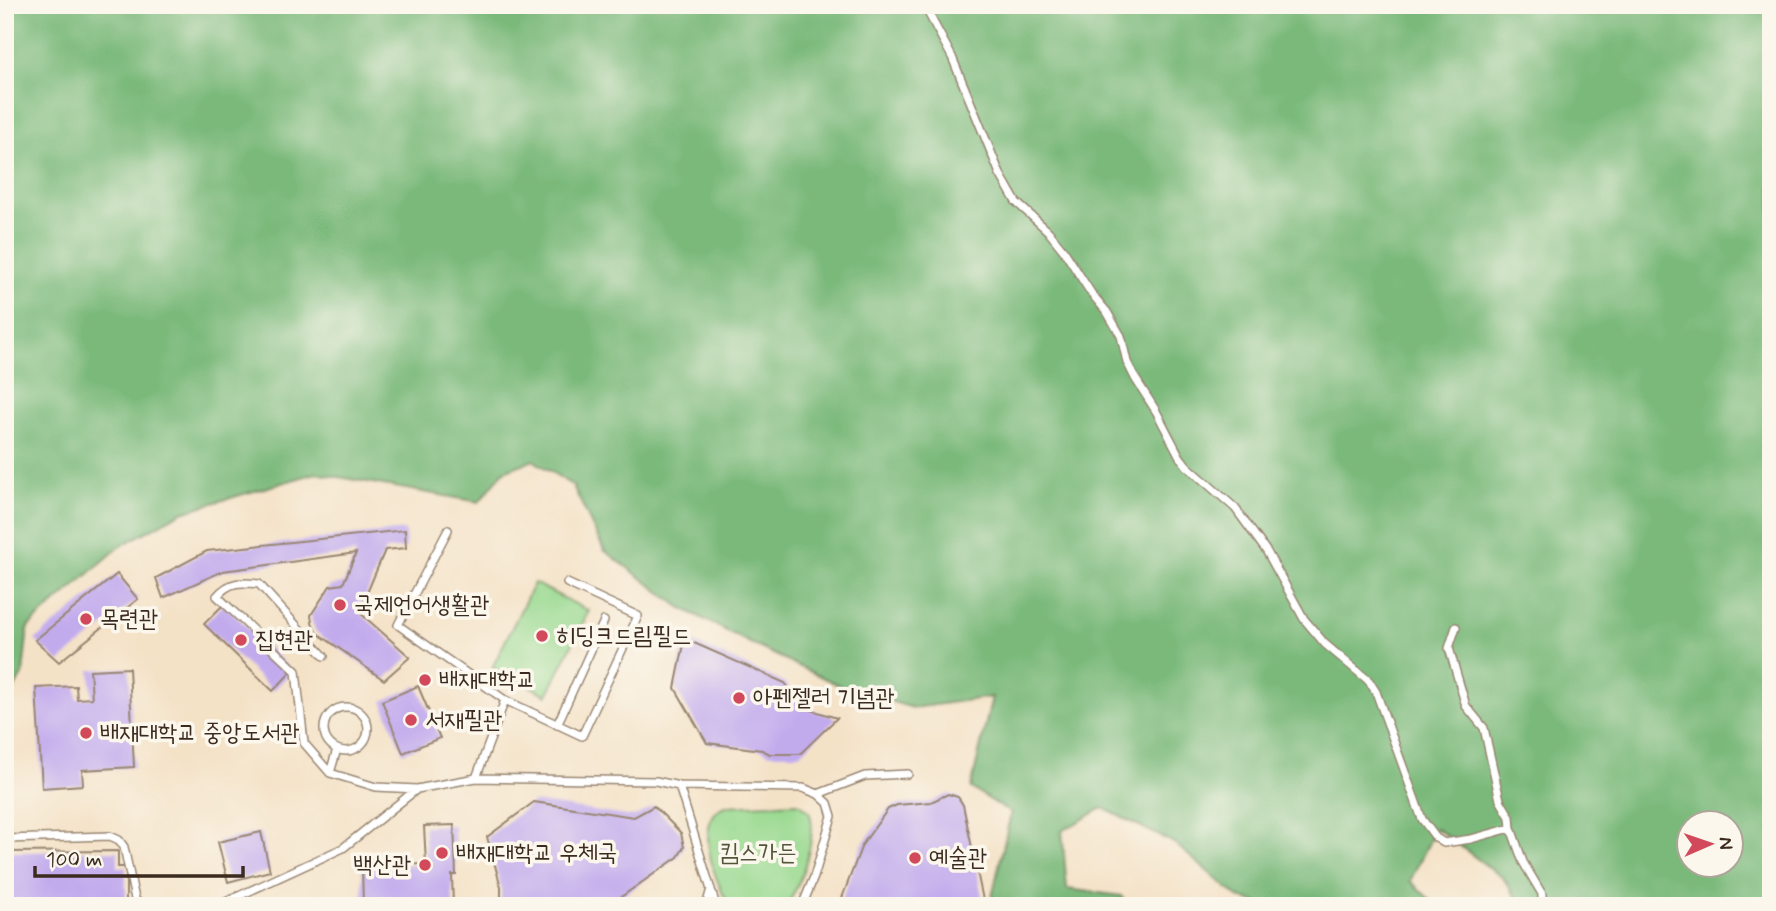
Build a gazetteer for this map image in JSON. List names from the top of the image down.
{
  "parks": ["킴스가든"],
  "places": [
    "국제언어생활관",
    "목련관",
    "히딩크드림필드",
    "집현관",
    "배재대학교",
    "아펜젤러 기념관",
    "서재필관",
    "배재대학교 중앙도서관",
    "배재대학교 우체국",
    "예술관",
    "백산관"
  ],
  "scale_bar": "100 m",
  "north": "right"
}
